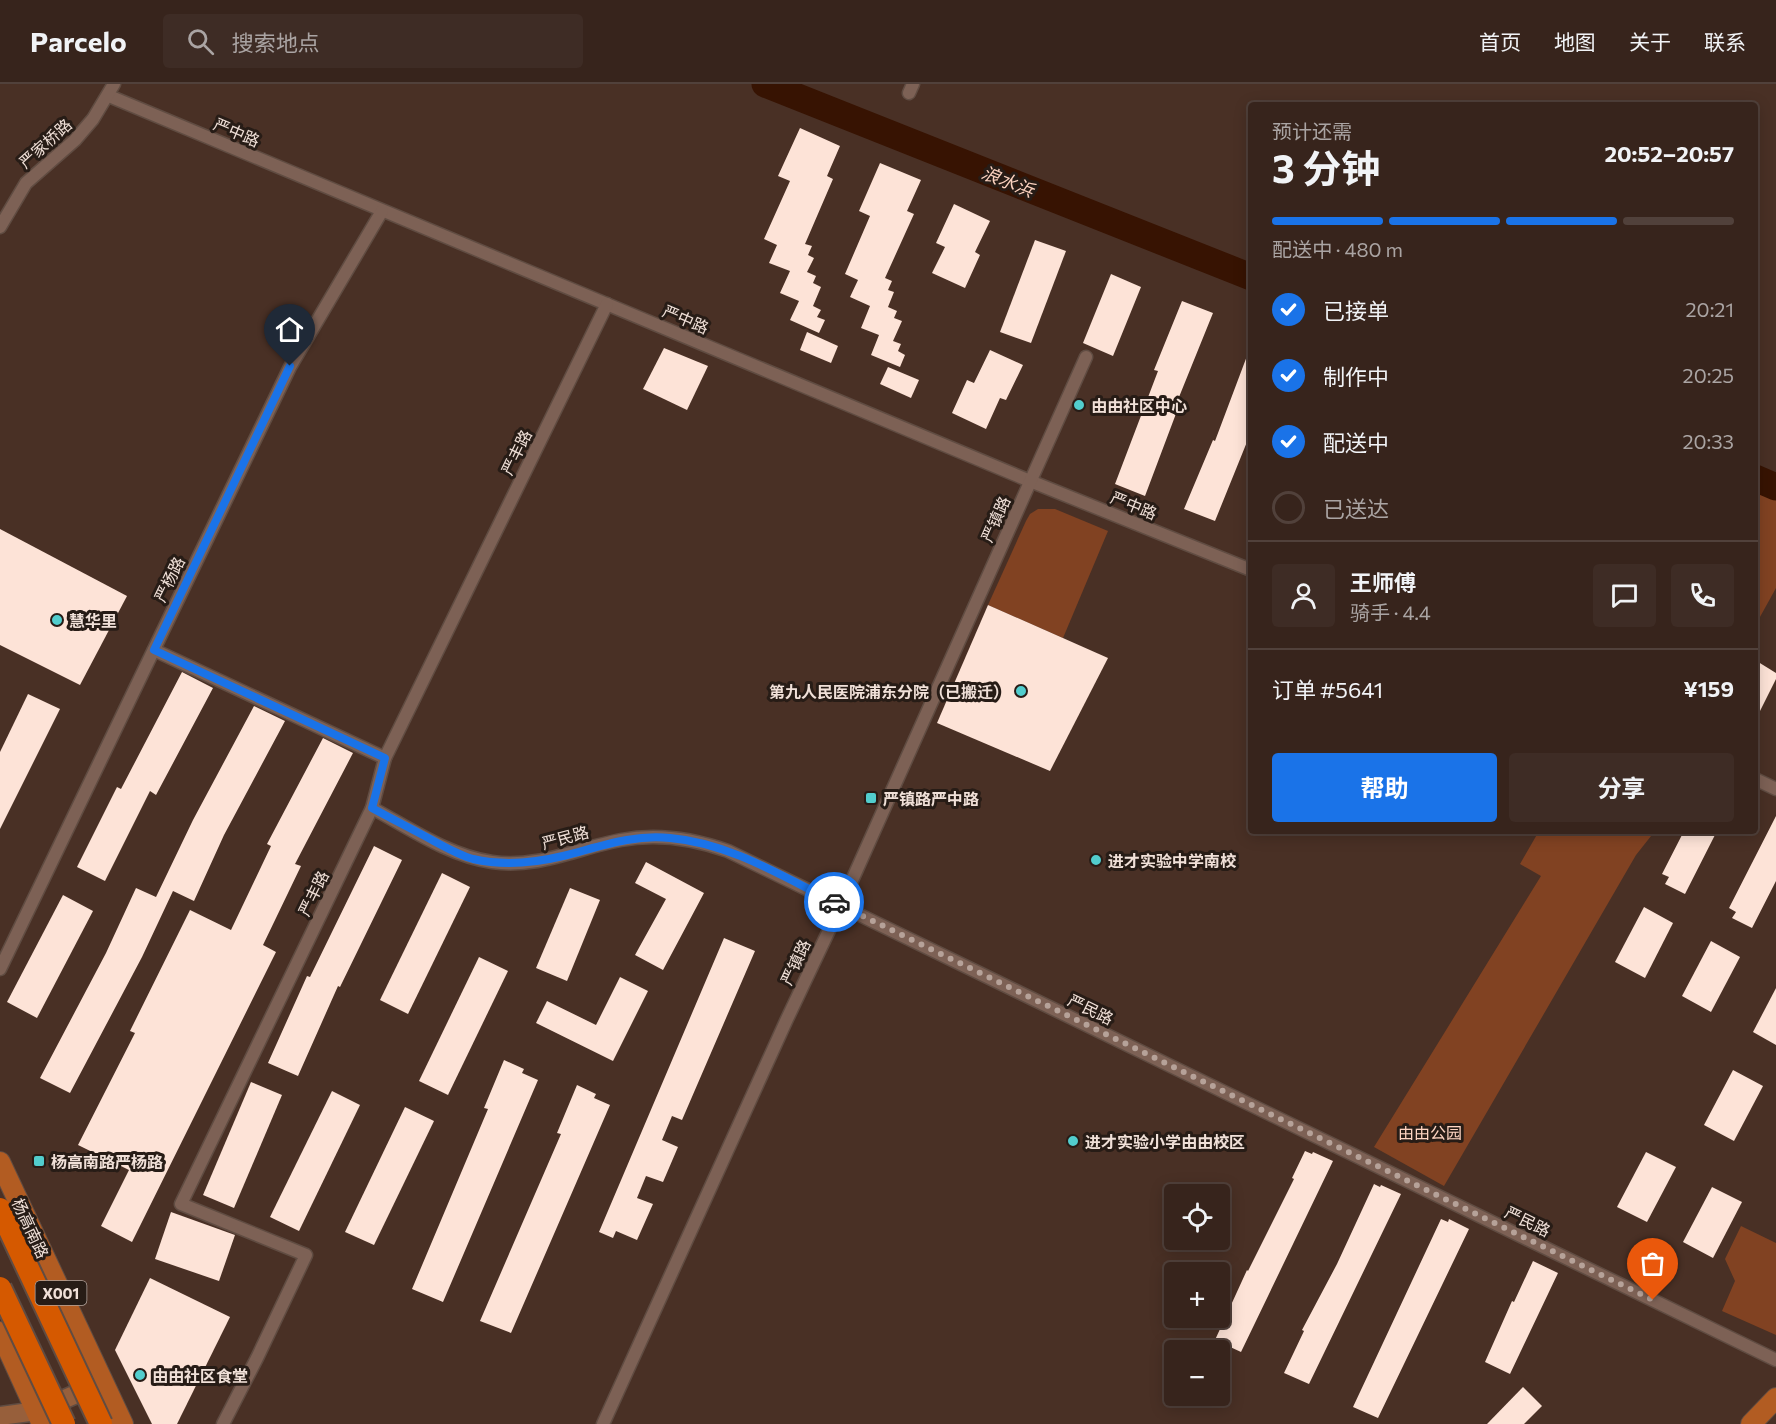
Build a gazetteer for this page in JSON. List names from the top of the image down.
{
  "streets": {
    "highway": ["杨高南路"],
    "main road": ["X001"],
    "street": [
      "严中路",
      "严家桥路",
      "严丰路",
      "严镇路",
      "严杨路",
      "严民路"
    ]
  },
  "crossings": [
    ["严中路", "严家桥路"],
    ["严中路", "严丰路"],
    ["严中路", "严镇路"],
    ["严中路", "严杨路"],
    ["严丰路", "严民路"],
    ["严镇路", "严民路"]
  ],
  "water": ["浪水浜"],
  "parks": ["由由公园"],
  "places": {
    "other": [
      "由由社区中心",
      "慧华里",
      "第九人民医院浦东分院（已搬迁）",
      "进才实验中学南校",
      "进才实验小学由由校区",
      "由由社区食堂"
    ],
    "transit": ["严镇路严中路", "杨高南路严杨路"]
  },
  "page": {
    "header": "Parcelo",
    "search": "搜索地点",
    "nav": [
      "首页",
      "地图",
      "关于",
      "联系"
    ],
    "heading": ["3 分钟", "预计还需", "20:52–20:57"],
    "panel": [
      "王师傅",
      "骑手 · 4.4",
      "订单 #5641",
      "¥159"
    ],
    "bar": "配送中 · 480 m",
    "list": [
      ["已接单", "20:21"],
      ["制作中", "20:25"],
      ["配送中", "20:33"],
      "已送达"
    ],
    "buttons": ["帮助", "分享"],
    "map_buttons": ["+", "−"]
  }
}
